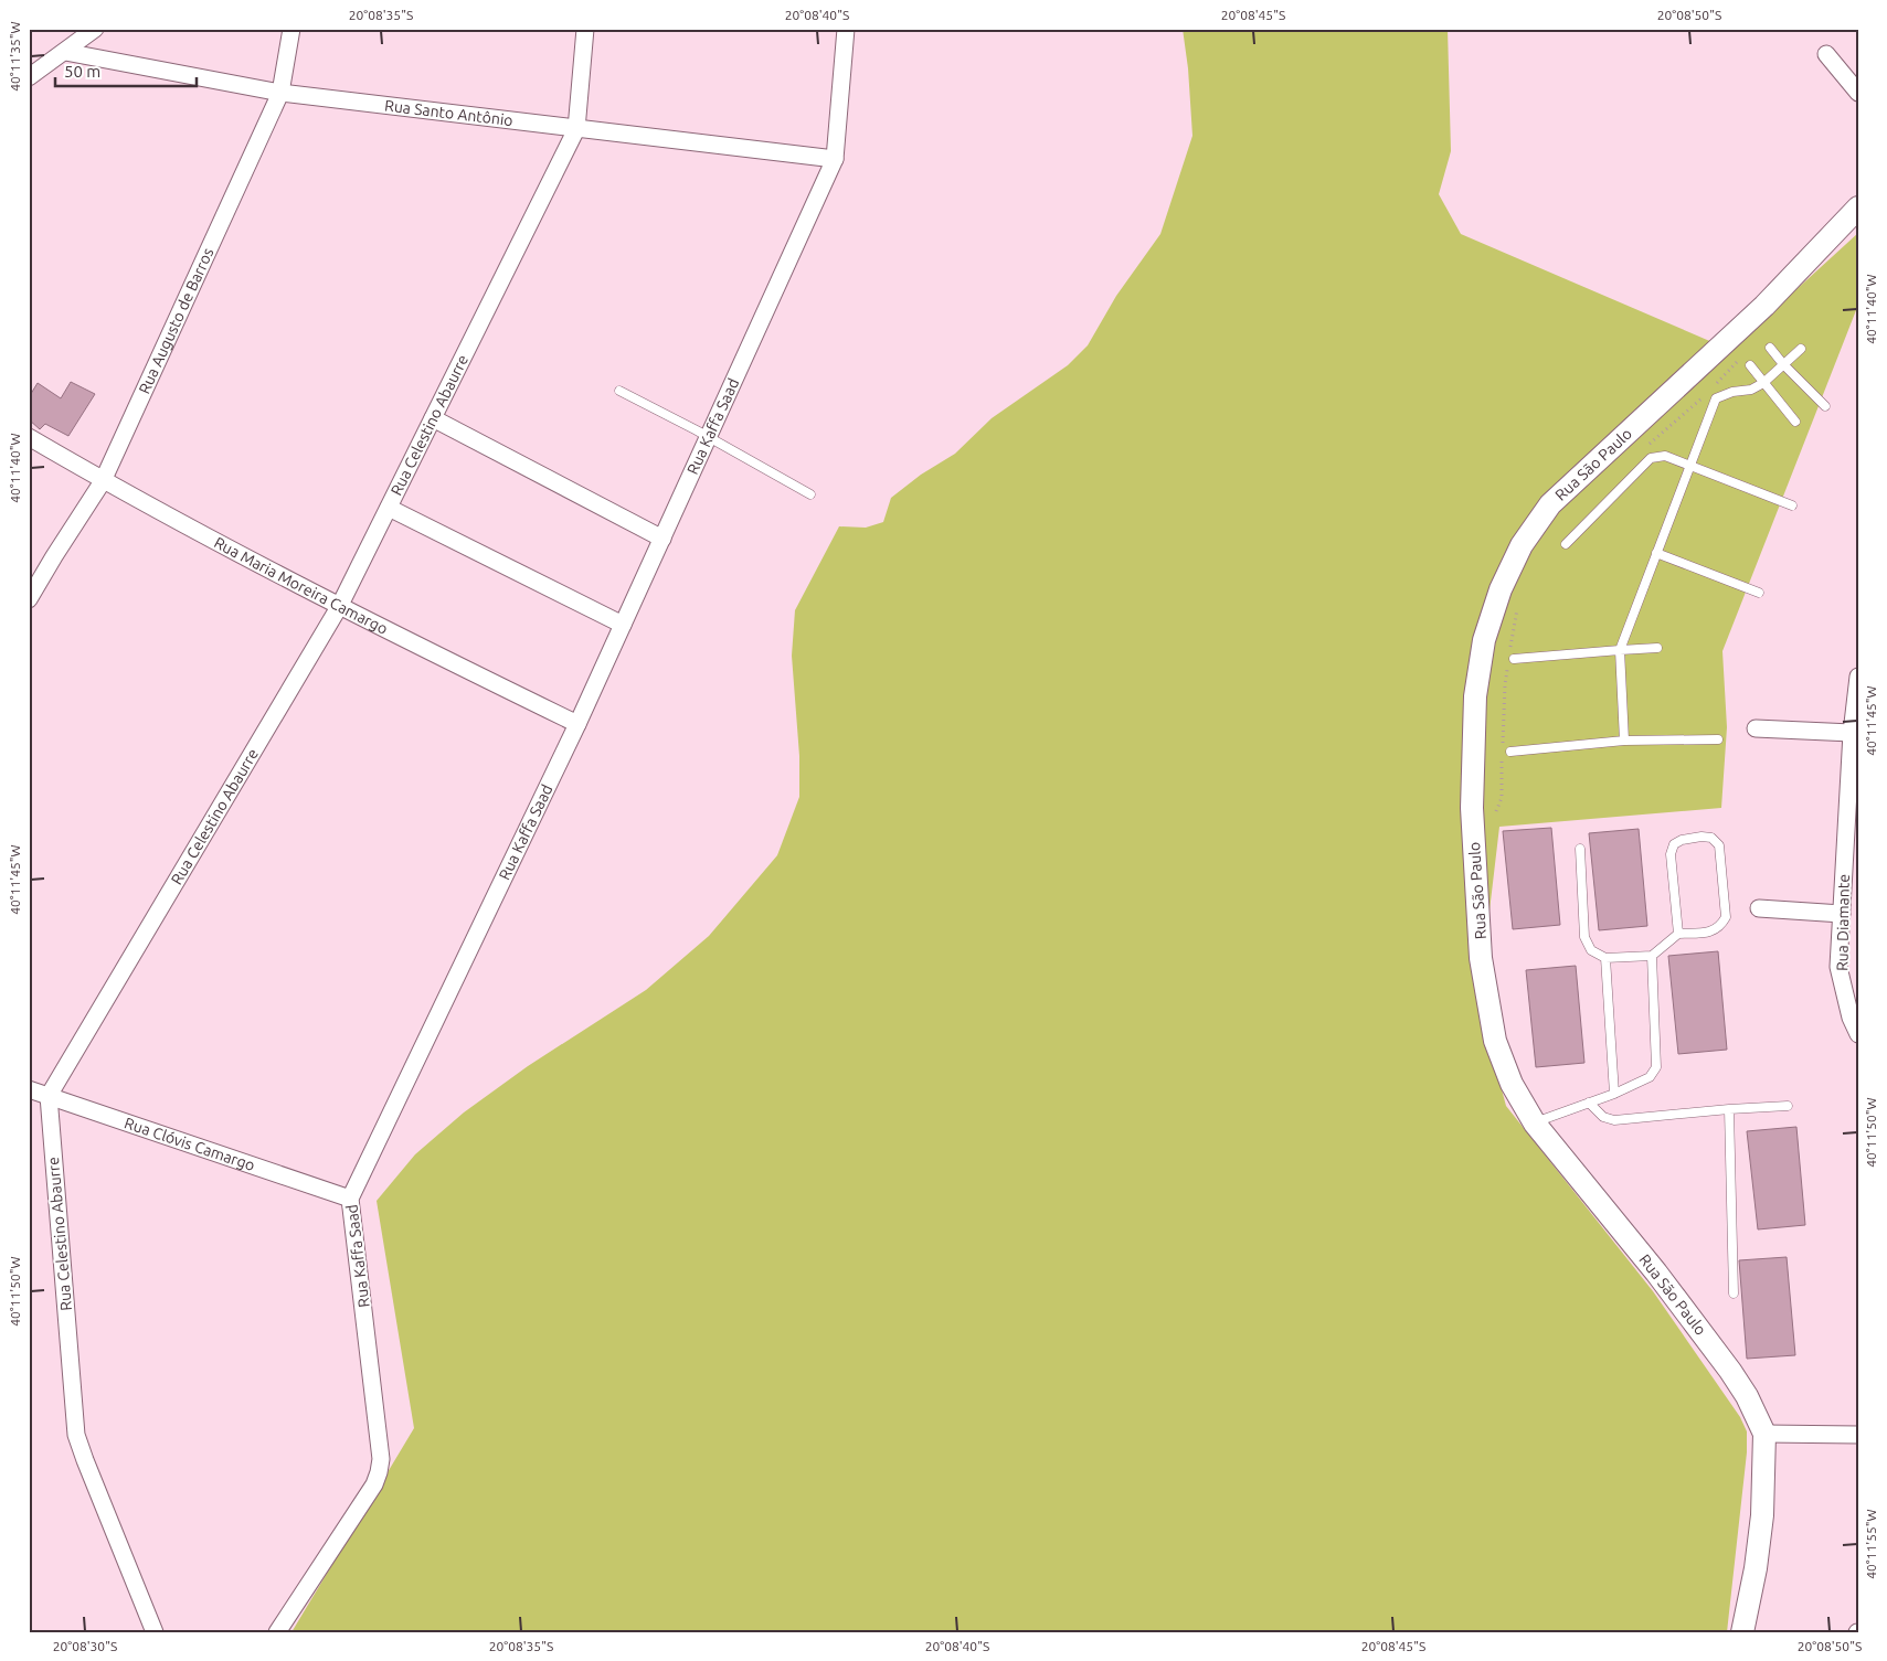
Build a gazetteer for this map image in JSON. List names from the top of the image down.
{
  "streets": {
    "street": [
      "Rua Santo Antônio",
      "Rua Augusto de Barros",
      "Rua Celestino Abaurre",
      "Rua Kaffa Saad",
      "Rua São Paulo",
      "Rua Maria Moreira Camargo",
      "Rua Diamante",
      "Rua Clóvis Camargo"
    ]
  },
  "crossings": [
    ["Rua Santo Antônio", "Rua Augusto de Barros"],
    ["Rua Santo Antônio", "Rua Celestino Abaurre"],
    ["Rua Santo Antônio", "Rua Kaffa Saad"],
    ["Rua Augusto de Barros", "Rua Maria Moreira Camargo"],
    ["Rua Celestino Abaurre", "Rua Maria Moreira Camargo"],
    ["Rua Celestino Abaurre", "Rua Clóvis Camargo"],
    ["Rua Kaffa Saad", "Rua Maria Moreira Camargo"],
    ["Rua Kaffa Saad", "Rua Clóvis Camargo"]
  ],
  "scale_bar": "50 m",
  "coordinates": [
    "20°08'35\"S",
    "20°08'40\"S",
    "20°08'45\"S",
    "20°08'50\"S",
    "40°11'35\"W",
    "40°11'40\"W",
    "40°11'45\"W",
    "40°11'50\"W",
    "40°11'55\"W",
    "20°08'30\"S"
  ]
}
